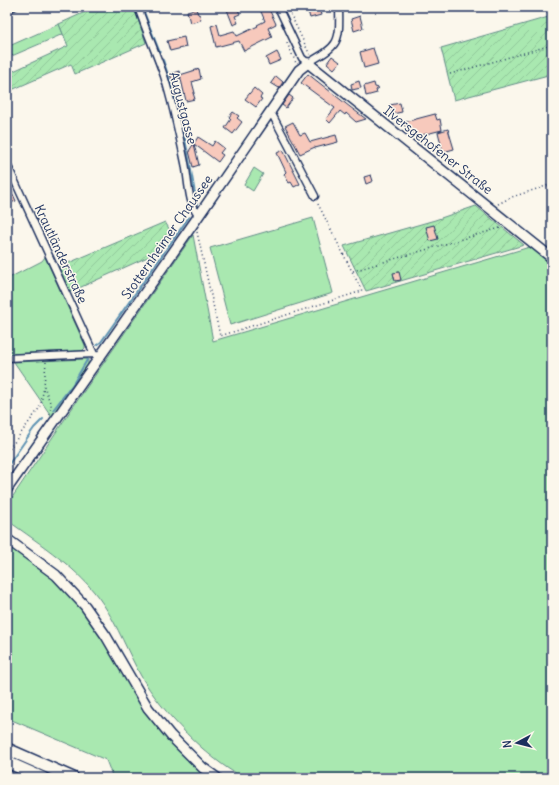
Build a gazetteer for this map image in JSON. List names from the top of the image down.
{
  "streets": {
    "street": [
      "Augustgasse",
      "Ilversgehofener Straße",
      "Stotternheimer Chaussee",
      "Krautländerstraße"
    ]
  },
  "crossings": [
    ["Augustgasse", "Stotternheimer Chaussee"],
    ["Ilversgehofener Straße", "Stotternheimer Chaussee"],
    ["Stotternheimer Chaussee", "Krautländerstraße"]
  ],
  "north": "left"
}
